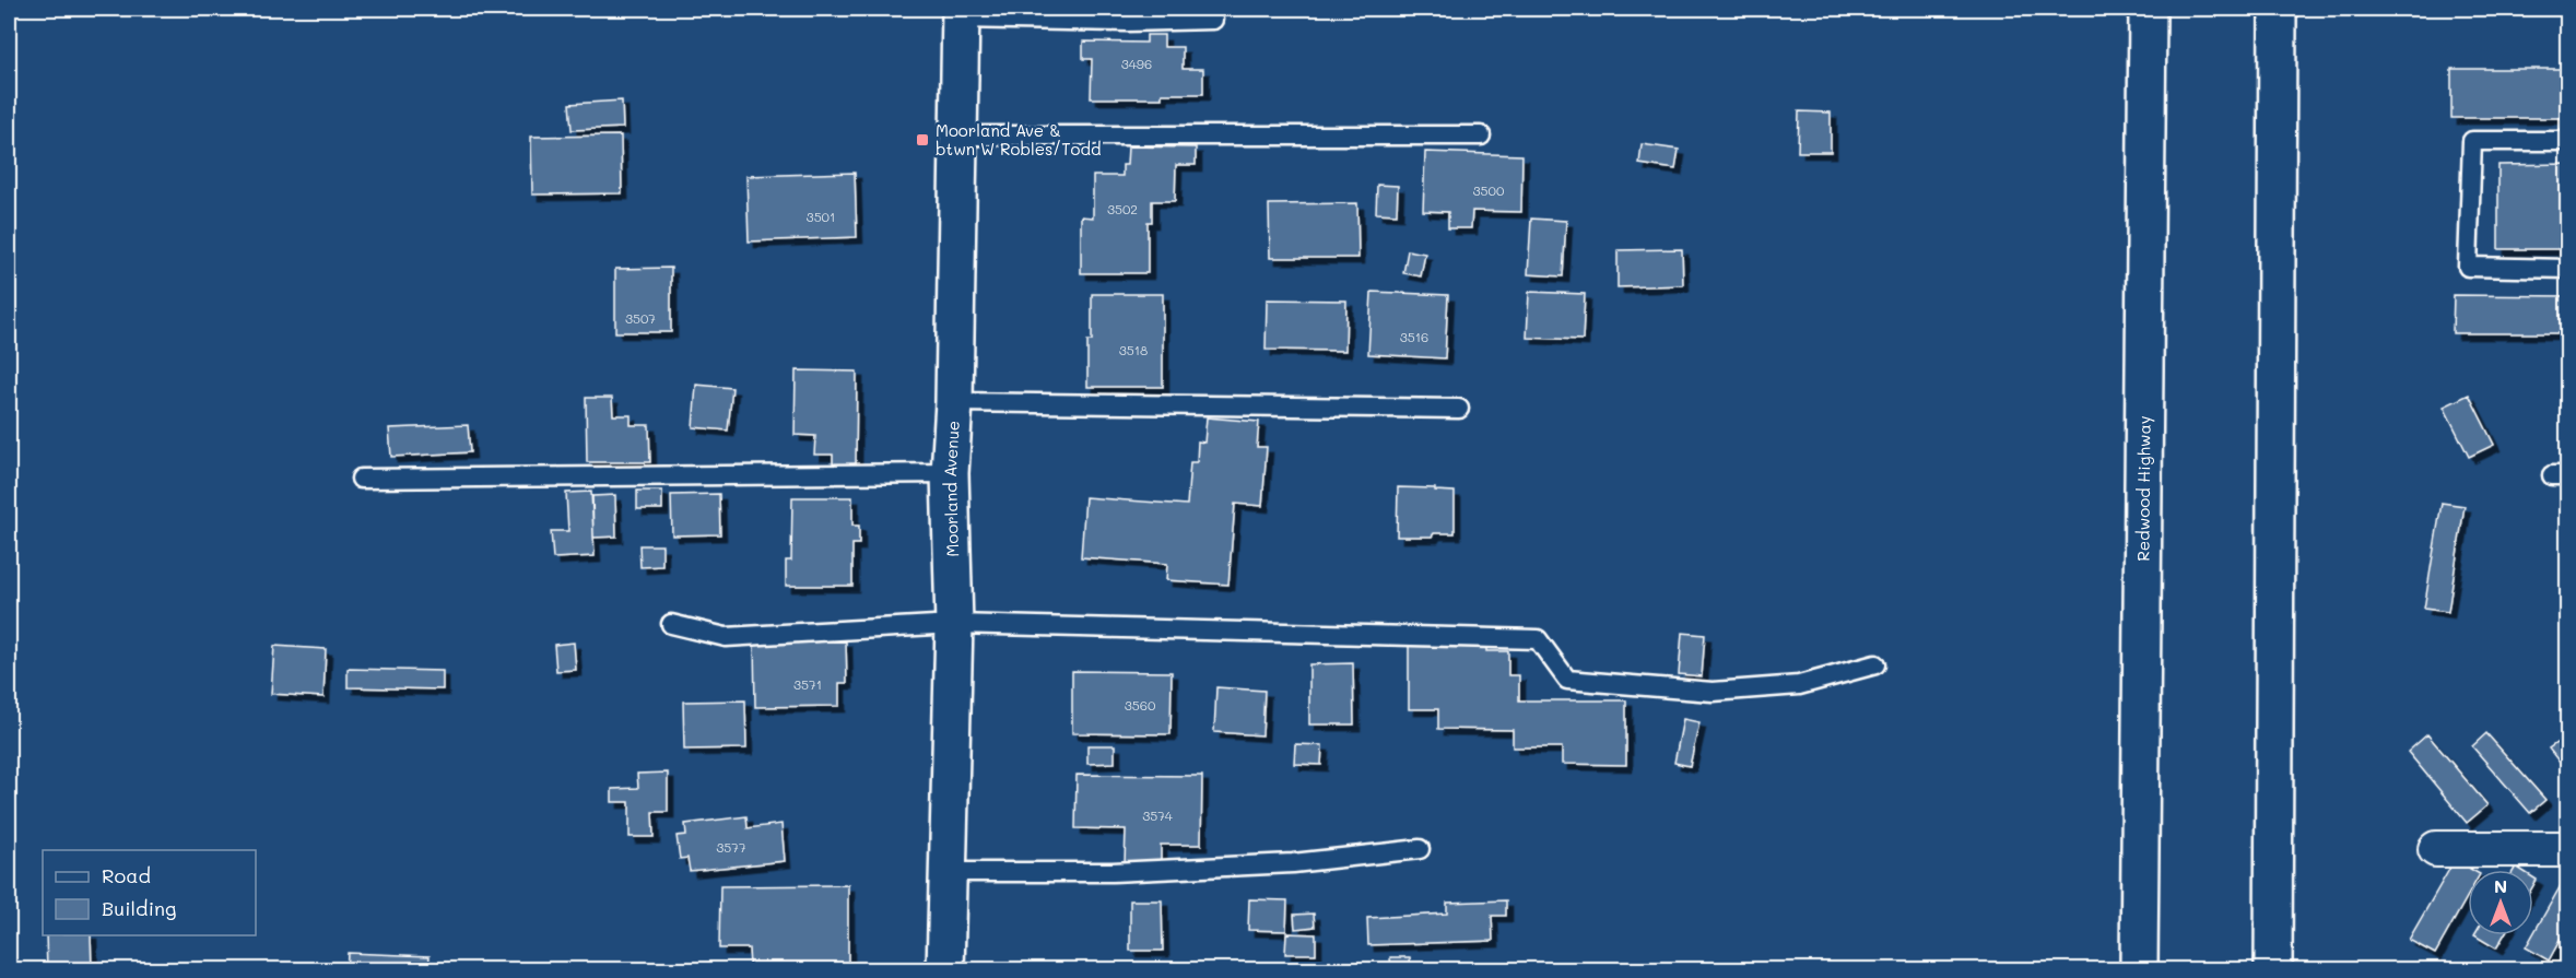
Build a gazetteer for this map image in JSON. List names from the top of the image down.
{
  "streets": {
    "main road": ["Moorland Avenue", "Redwood Highway"]
  },
  "places": {
    "transit": ["Moorland Ave & btwn W Robles/Todd"]
  },
  "house_numbers": [
    "3496",
    "3500",
    "3502",
    "3501",
    "3507",
    "3516",
    "3518",
    "3571",
    "3560",
    "3574",
    "3577"
  ],
  "legend": ["Road", "Building"],
  "north": "top"
}
